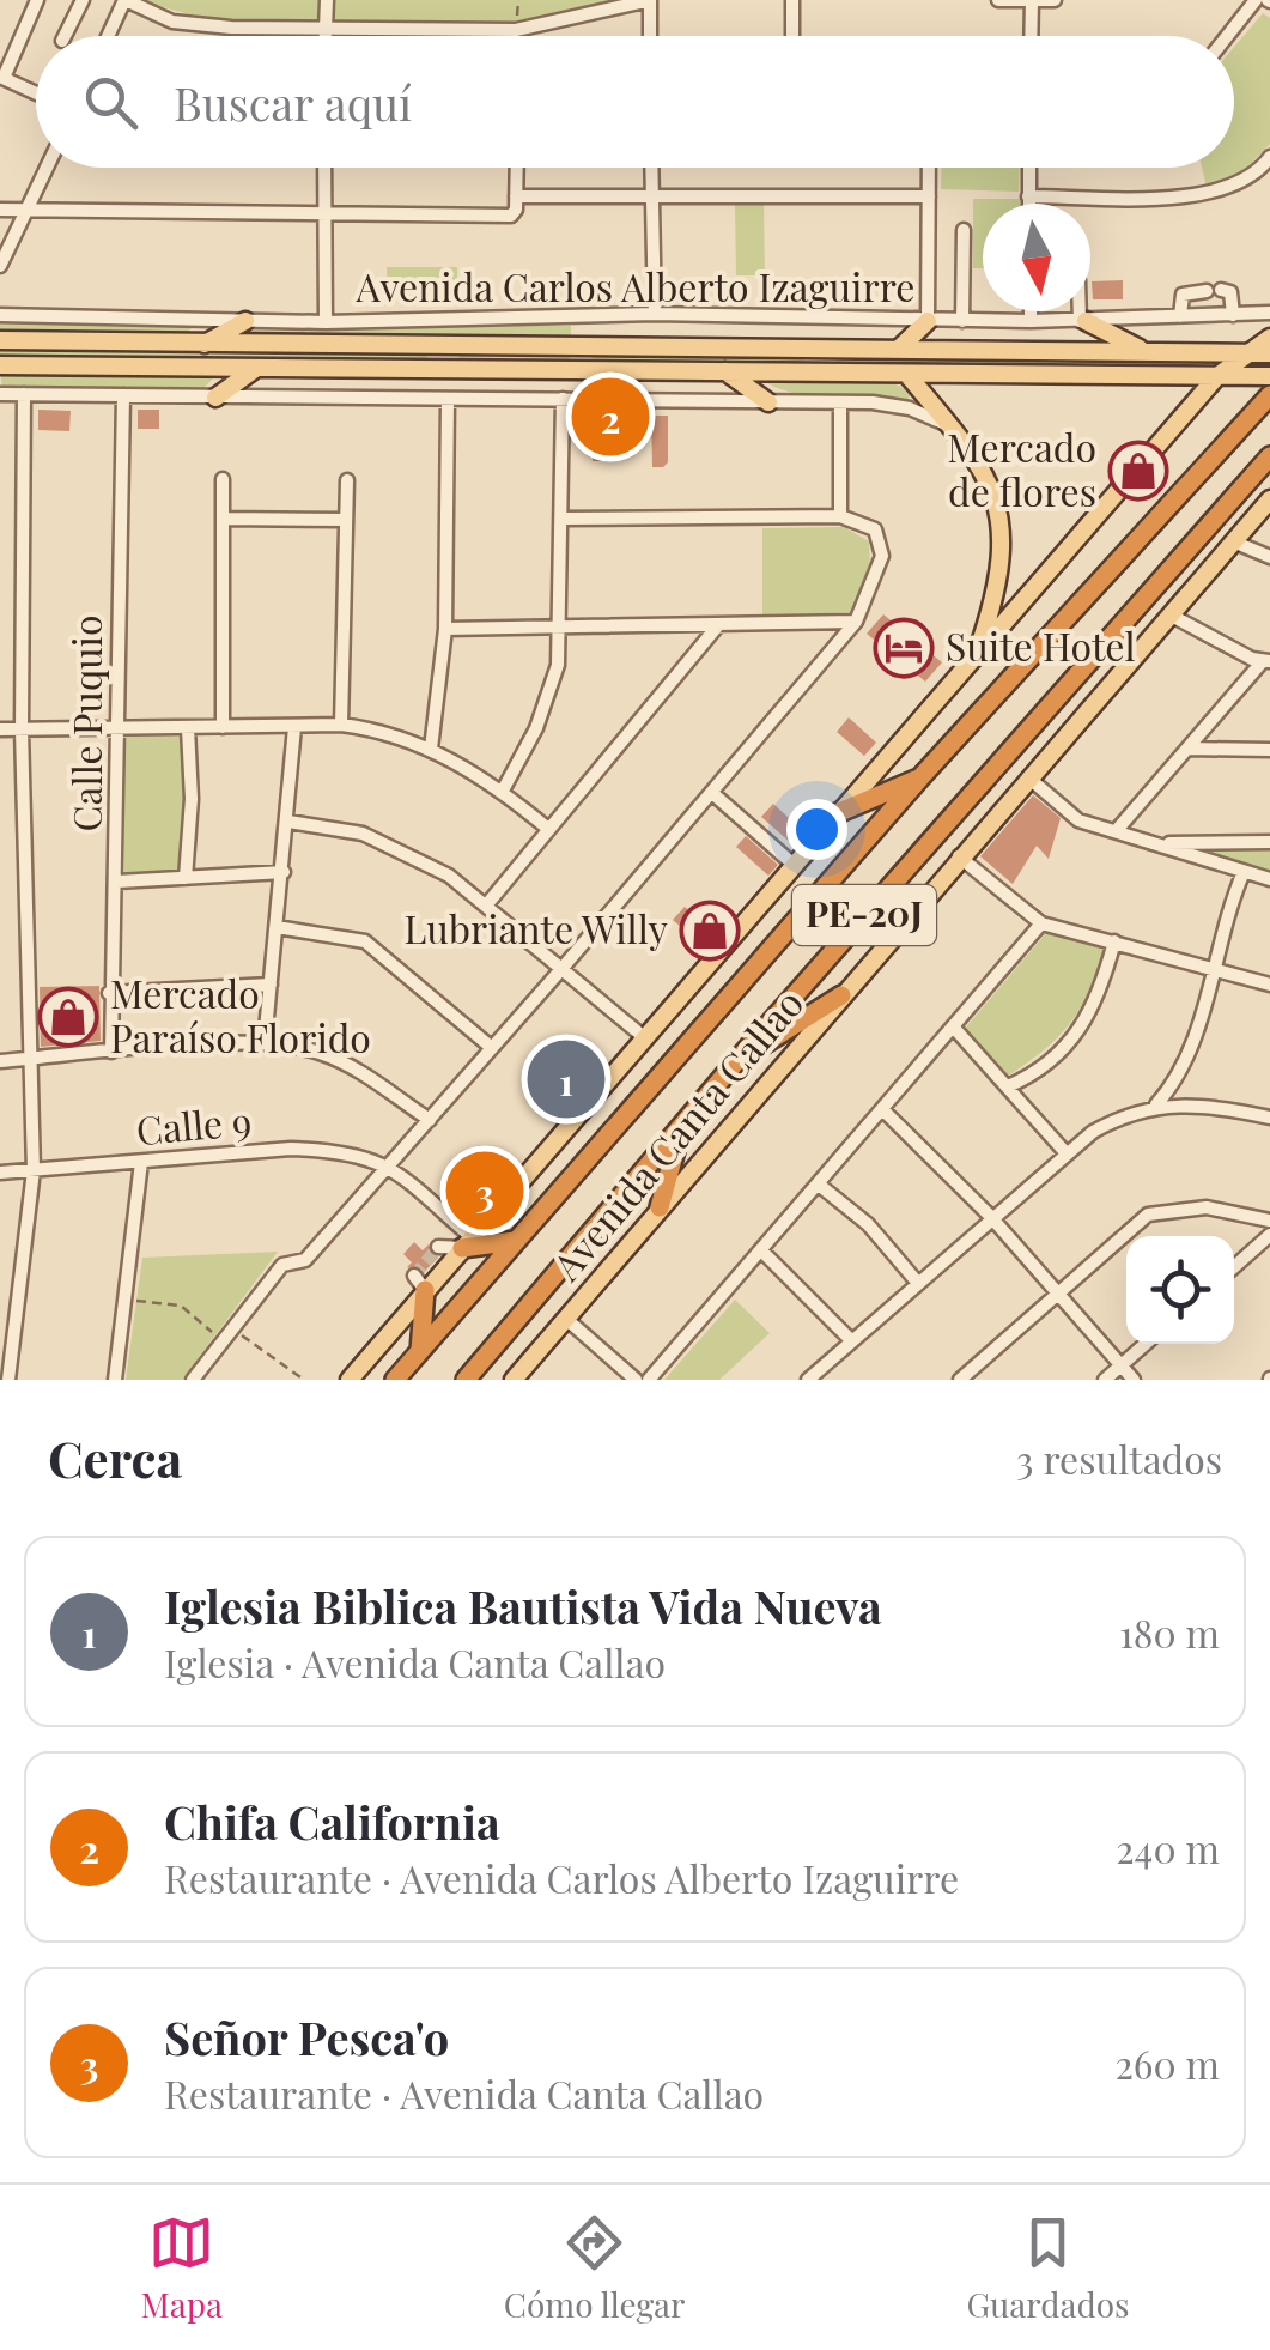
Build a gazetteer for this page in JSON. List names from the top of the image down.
{
  "streets": {
    "highway": ["PE-20J", "Avenida Canta Callao"],
    "main road": ["Avenida Carlos Alberto Izaguirre"],
    "street": ["Calle Puquio", "Calle 9"]
  },
  "places": {
    "shop": ["Mercado de flores", "Lubriante Willy", "Mercado Paraíso Florido"],
    "hotel": ["Suite Hotel"]
  },
  "north": "bottom",
  "page": {
    "search": "Buscar aquí",
    "pins": ["2", "1", "3"],
    "heading": ["Cerca", "3 resultados"],
    "list": [
      {
        "mark": "1",
        "name": "Iglesia Biblica Bautista Vida Nueva",
        "note": "Iglesia · Avenida Canta Callao",
        "value": "180 m"
      },
      {
        "mark": "2",
        "name": "Chifa California",
        "note": "Restaurante · Avenida Carlos Alberto Izaguirre",
        "value": "240 m"
      },
      {
        "mark": "3",
        "name": "Señor Pesca'o",
        "note": "Restaurante · Avenida Canta Callao",
        "value": "260 m"
      }
    ],
    "nav": ["Mapa", "Cómo llegar", "Guardados"]
  }
}
